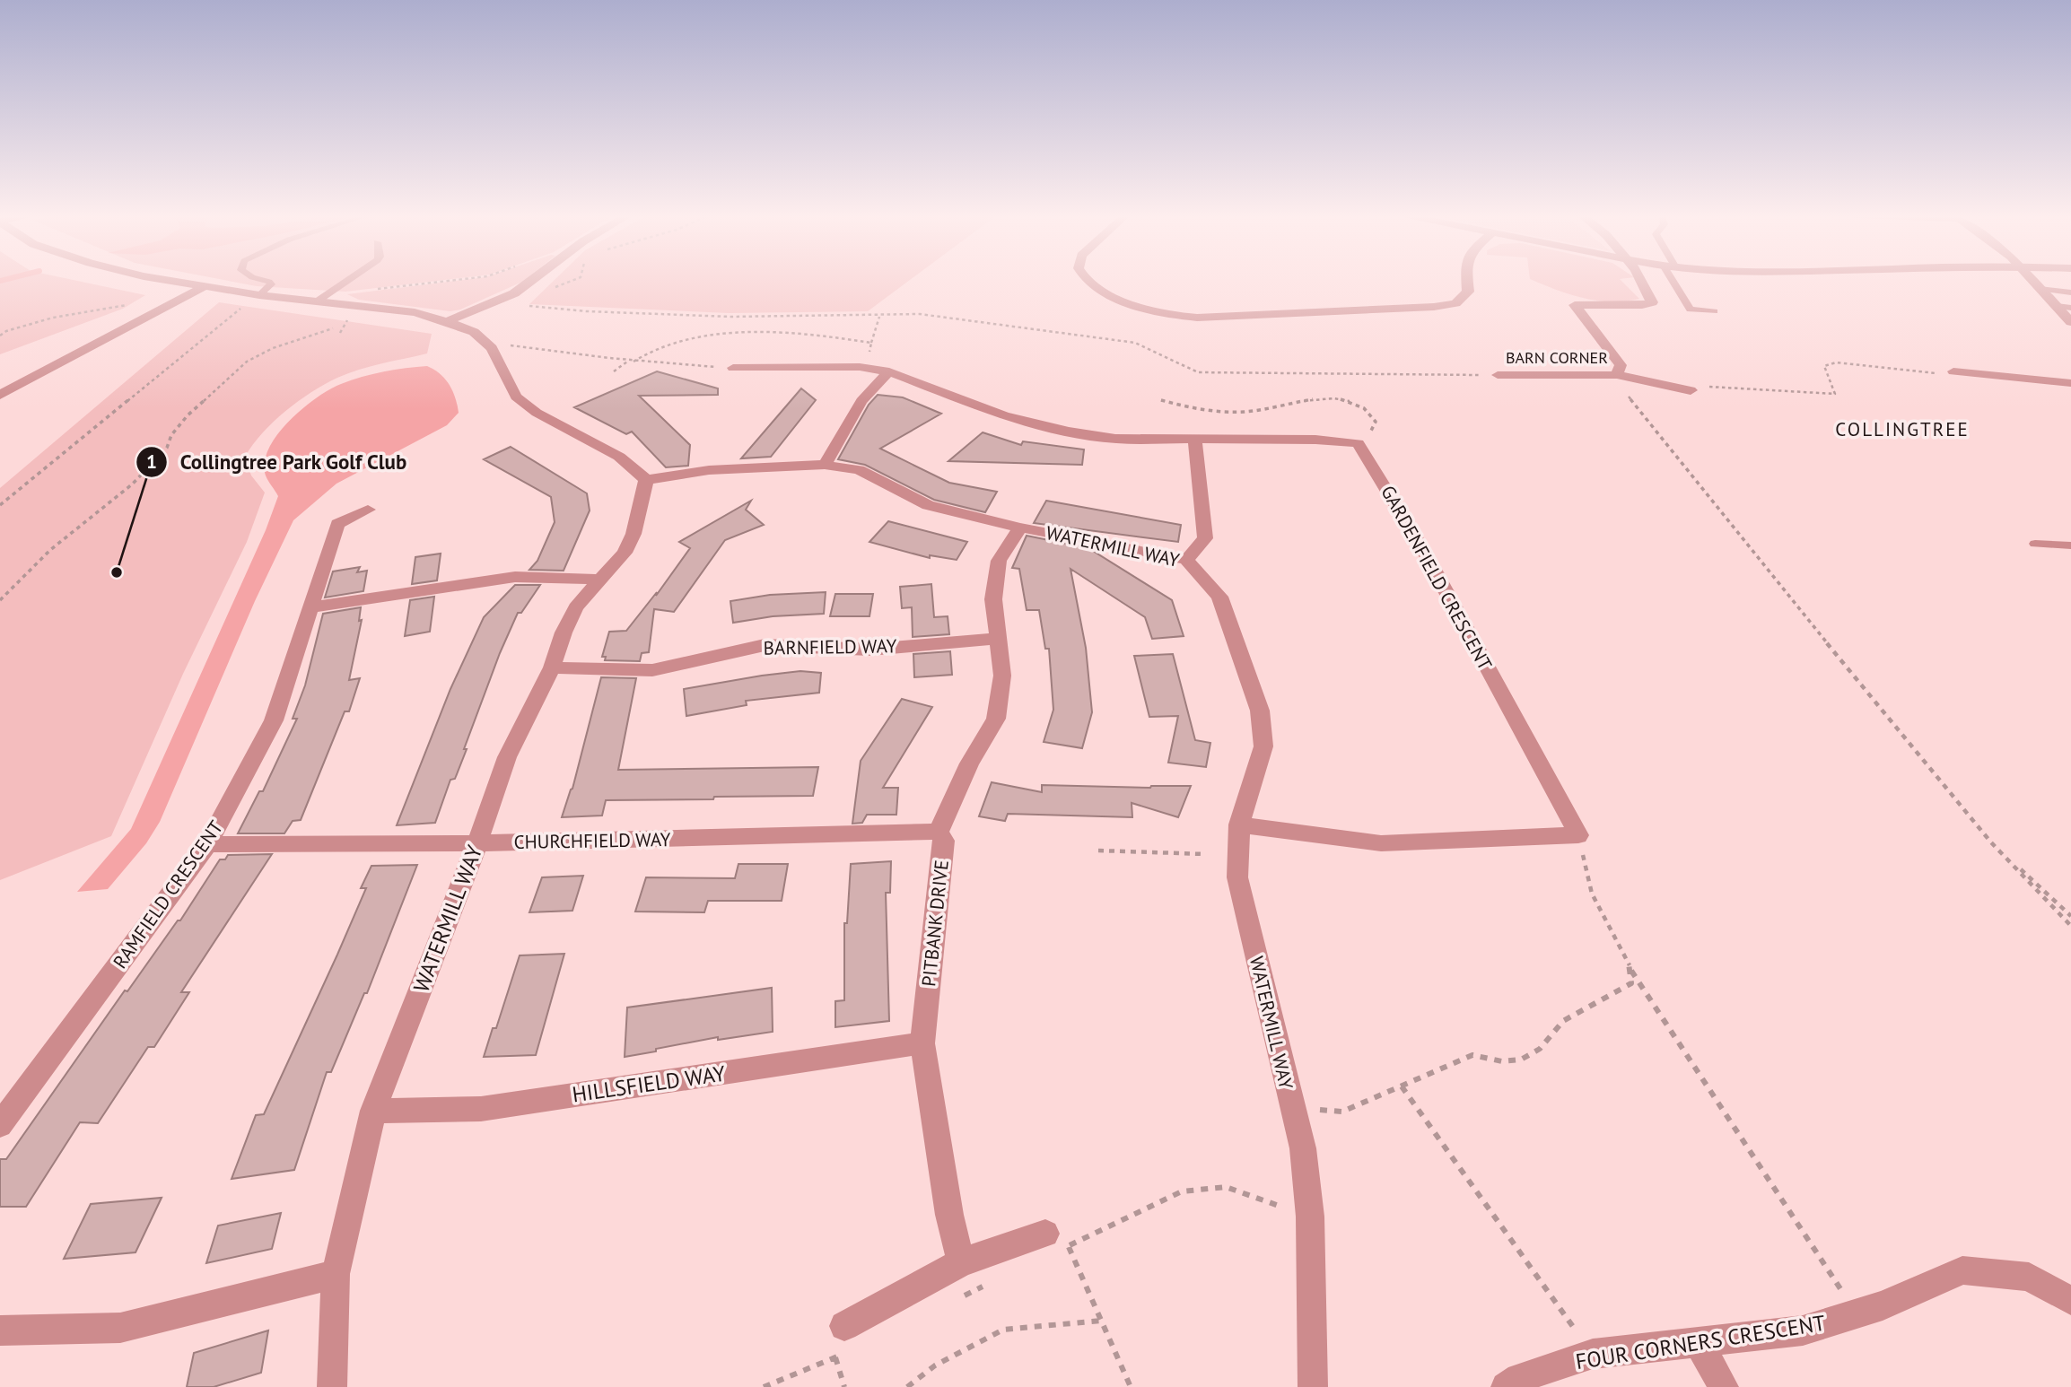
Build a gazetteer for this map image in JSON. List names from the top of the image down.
{
  "streets": {
    "street": [
      "BARN CORNER",
      "WATERMILL WAY",
      "GARDENFIELD CRESCENT",
      "BARNFIELD WAY",
      "CHURCHFIELD WAY",
      "RAMFIELD CRESCENT",
      "PITBANK DRIVE",
      "HILLSFIELD WAY",
      "FOUR CORNERS CRESCENT"
    ]
  },
  "crossings": [
    ["WATERMILL WAY", "BARNFIELD WAY"],
    ["WATERMILL WAY", "CHURCHFIELD WAY"],
    ["WATERMILL WAY", "PITBANK DRIVE"],
    ["WATERMILL WAY", "HILLSFIELD WAY"],
    ["BARNFIELD WAY", "PITBANK DRIVE"],
    ["CHURCHFIELD WAY", "RAMFIELD CRESCENT"],
    ["CHURCHFIELD WAY", "PITBANK DRIVE"],
    ["PITBANK DRIVE", "HILLSFIELD WAY"]
  ],
  "districts": ["COLLINGTREE"],
  "places": ["Collingtree Park Golf Club"]
}
